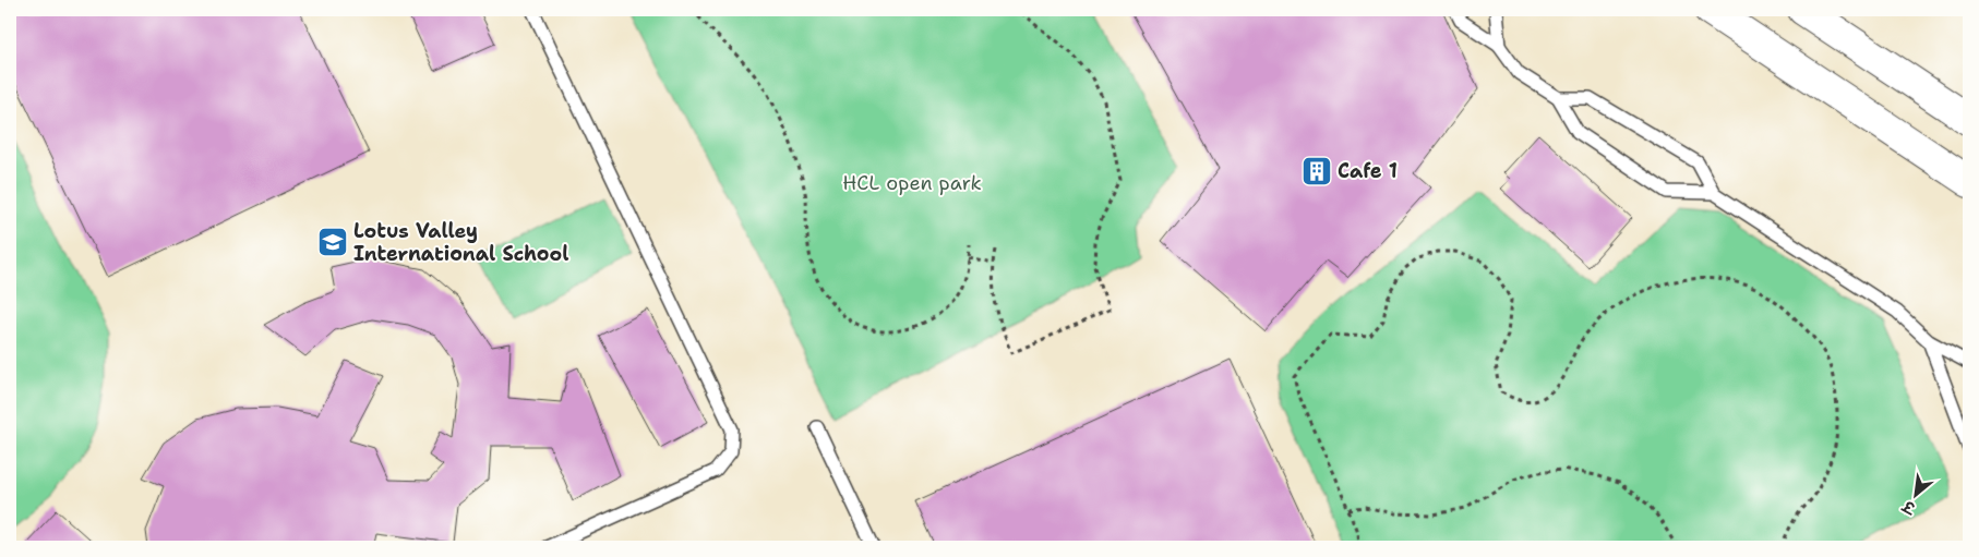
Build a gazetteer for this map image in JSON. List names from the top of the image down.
{
  "parks": ["HCL open park"],
  "places": {
    "building": ["Cafe 1"],
    "school or university": ["Lotus Valley International School"]
  },
  "north": "bottom left"
}
